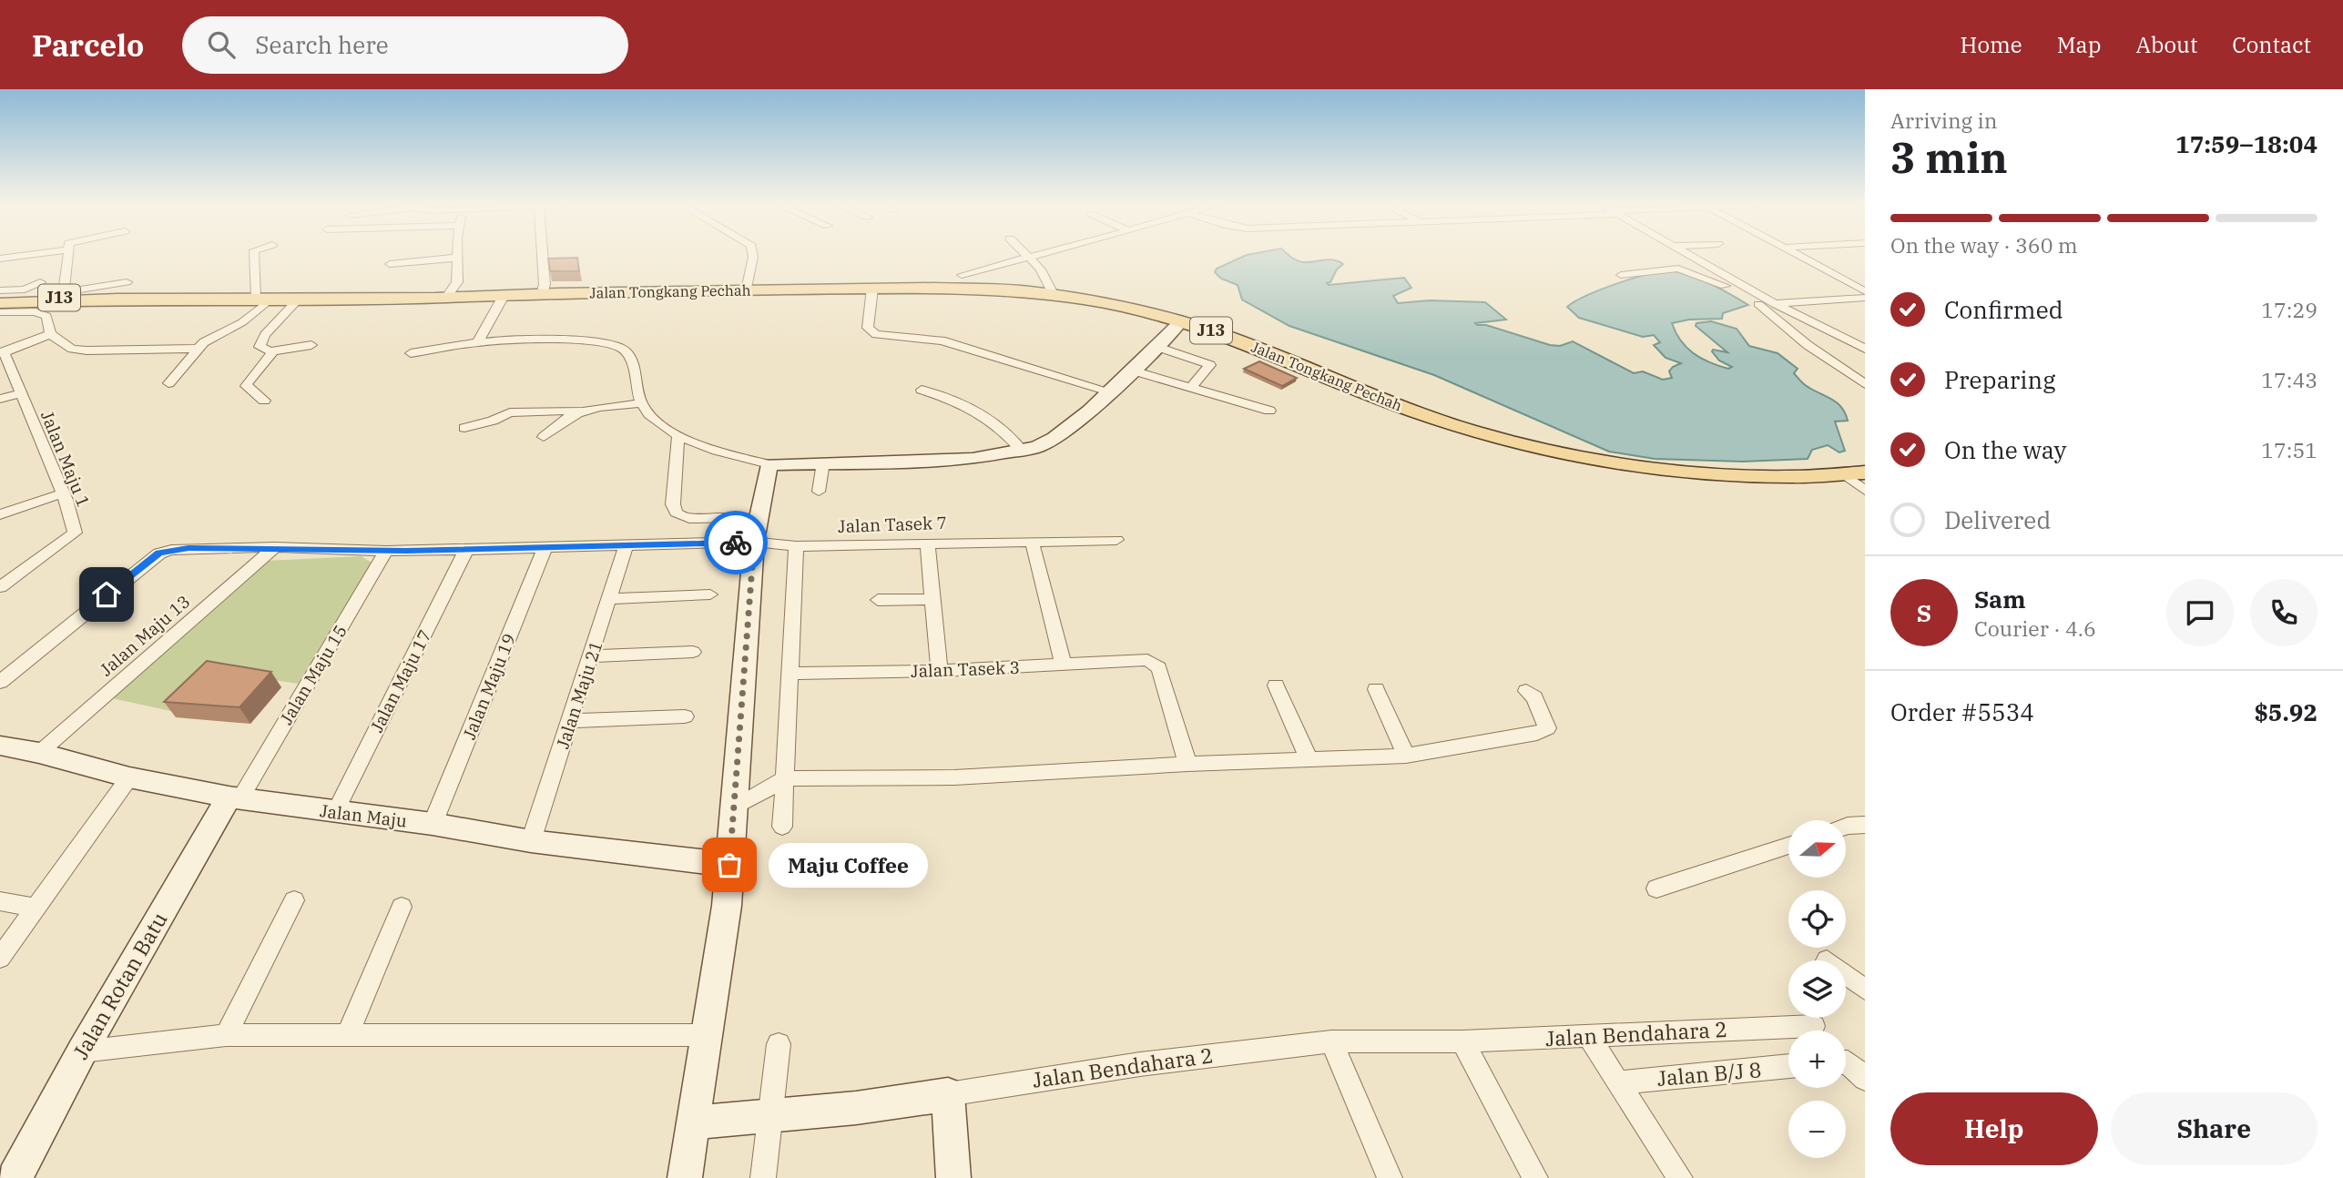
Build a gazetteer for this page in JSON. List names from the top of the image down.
{
  "streets": {
    "main road": ["Jalan Tongkang Pechah", "J13"],
    "street": [
      "Jalan Maju 1",
      "Jalan Tasek 7",
      "Jalan Maju 13",
      "Jalan Tasek 3",
      "Jalan Maju 15",
      "Jalan Maju 17",
      "Jalan Maju 19",
      "Jalan Maju 21",
      "Jalan Maju",
      "Jalan Rotan Batu",
      "Jalan Bendahara 2",
      "Jalan B/J 8"
    ]
  },
  "crossings": [
    ["Jalan Tasek 7", "Jalan Maju 13"],
    ["Jalan Tasek 7", "Jalan Maju 15"],
    ["Jalan Tasek 7", "Jalan Maju 17"],
    ["Jalan Tasek 7", "Jalan Maju 19"],
    ["Jalan Tasek 7", "Jalan Maju 21"],
    ["Jalan Maju 13", "Jalan Maju"],
    ["Jalan Maju 15", "Jalan Maju"],
    ["Jalan Maju 15", "Jalan Rotan Batu"],
    ["Jalan Maju 17", "Jalan Maju"],
    ["Jalan Maju 19", "Jalan Maju"],
    ["Jalan Maju 21", "Jalan Maju"],
    ["Jalan Maju", "Jalan Rotan Batu"]
  ],
  "places": ["Maju Coffee"],
  "north": "right",
  "page": {
    "header": "Parcelo",
    "search": "Search here",
    "nav": [
      "Home",
      "Map",
      "About",
      "Contact"
    ],
    "heading": ["3 min", "Arriving in", "17:59–18:04"],
    "panel": [
      "Sam",
      "Courier · 4.6",
      "Order #5534",
      "$5.92"
    ],
    "bar": "On the way · 360 m",
    "list": [
      ["Confirmed", "17:29"],
      ["Preparing", "17:43"],
      ["On the way", "17:51"],
      "Delivered"
    ],
    "round": "S",
    "map_buttons": ["+", "−"],
    "bubble": "Maju Coffee",
    "buttons": ["Help", "Share"]
  }
}
